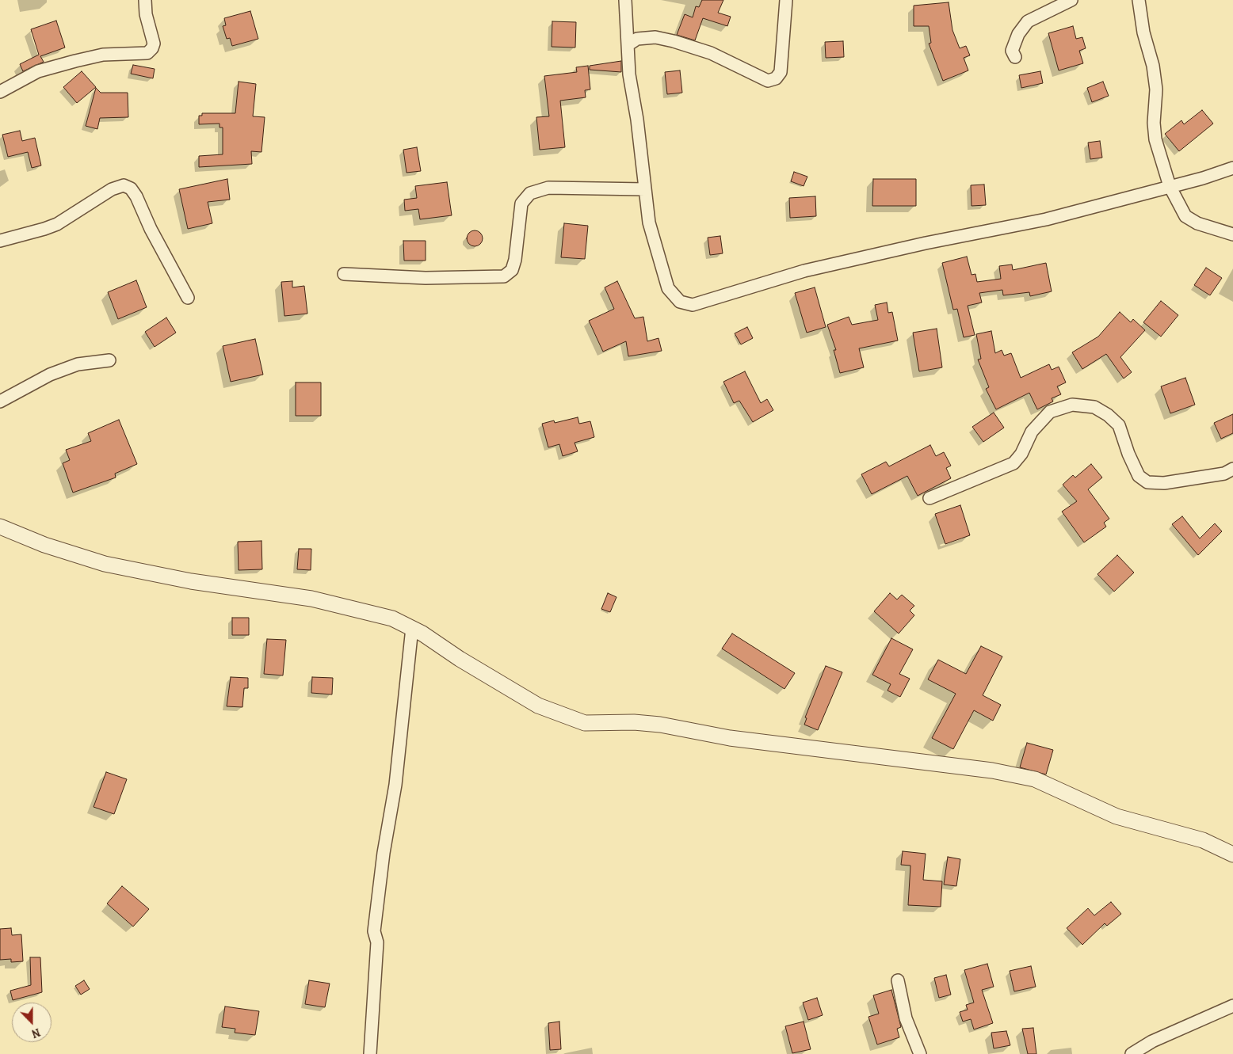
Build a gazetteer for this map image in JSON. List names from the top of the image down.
{
  "north": "bottom"
}
